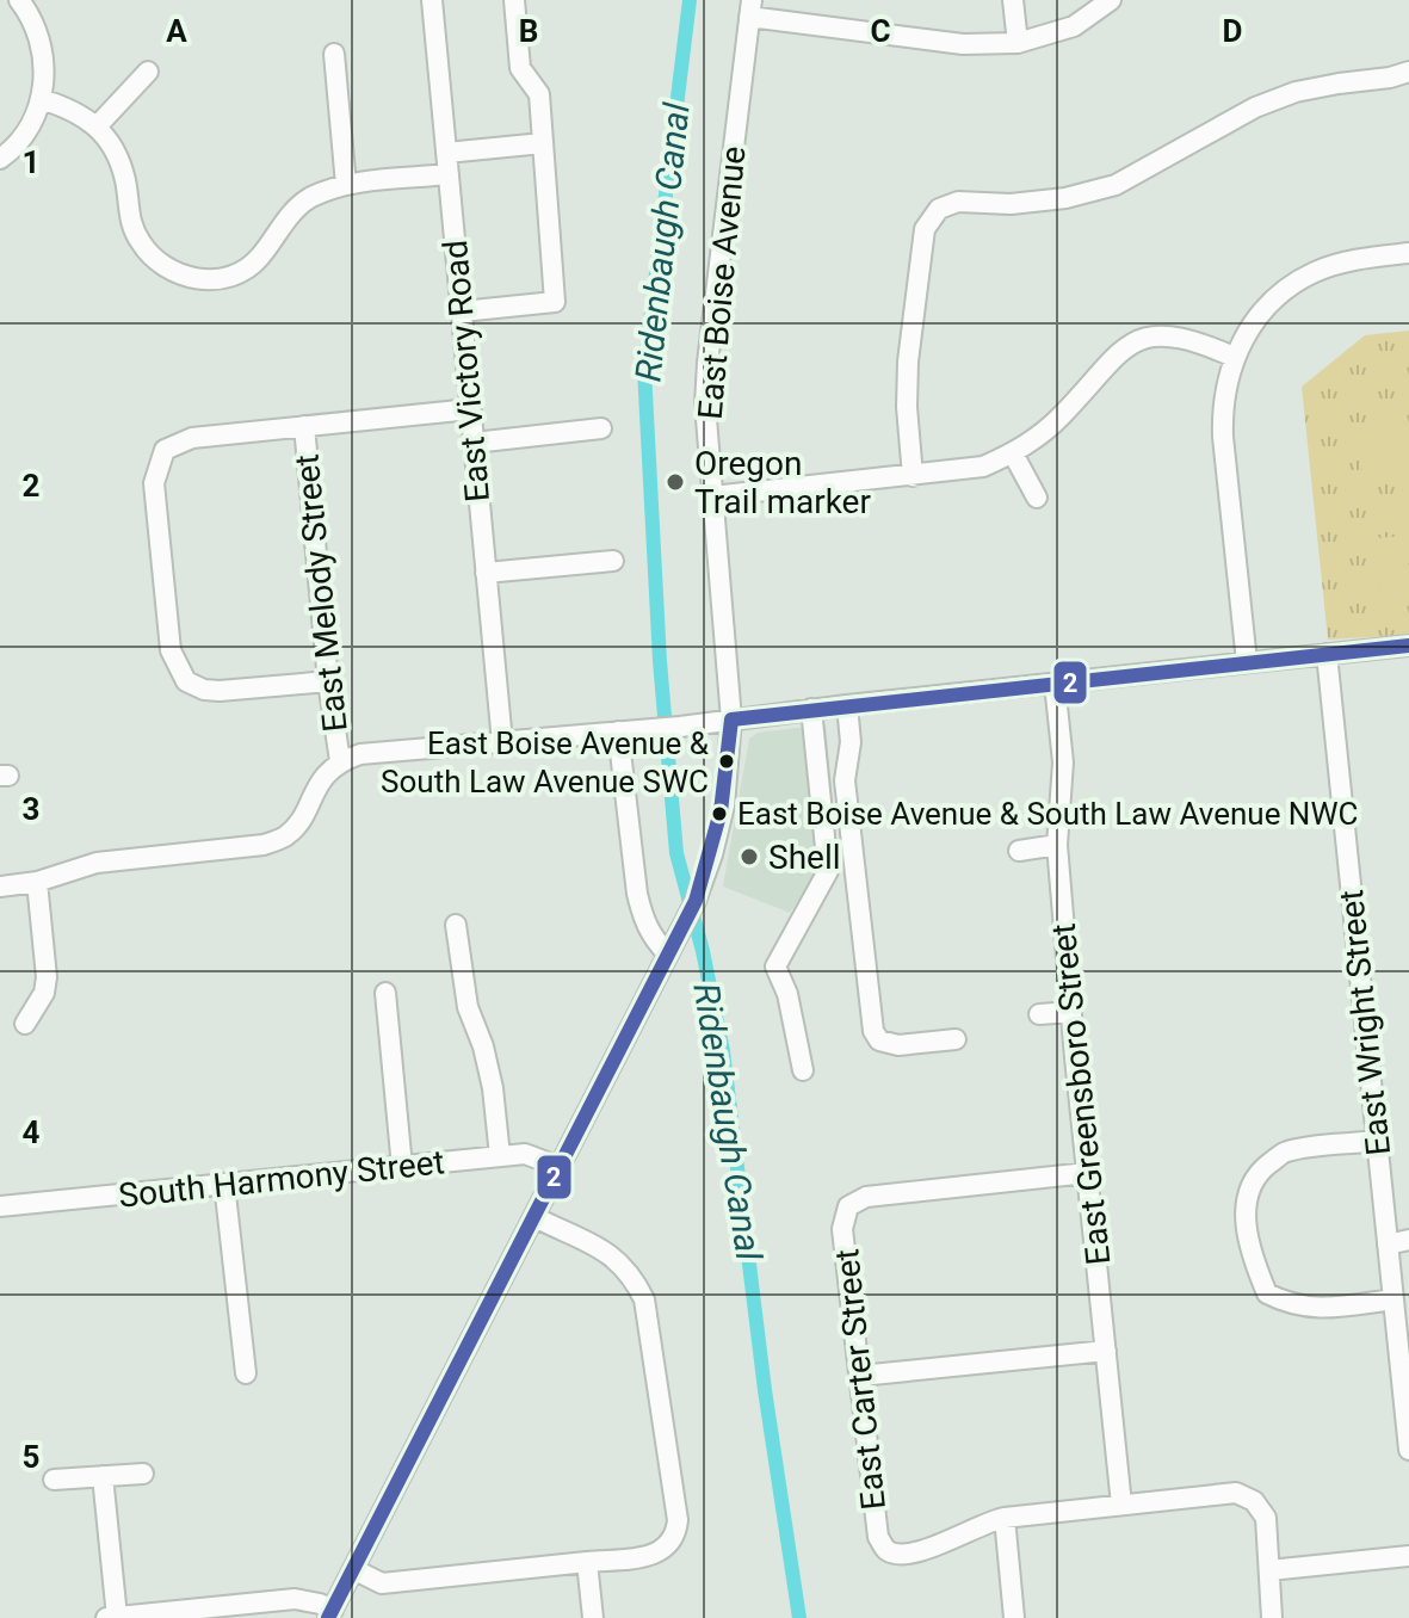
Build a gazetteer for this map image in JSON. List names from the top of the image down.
{
  "streets": {
    "street": [
      "East Boise Avenue",
      "East Victory Road",
      "East Melody Street",
      "East Wright Street",
      "East Greensboro Street",
      "South Harmony Street",
      "East Carter Street"
    ]
  },
  "crossings": [
    ["East Boise Avenue", "South Harmony Street"],
    ["East Greensboro Street", "East Carter Street"]
  ],
  "water": ["Ridenbaugh Canal"],
  "places": [
    "Oregon Trail marker",
    "East Boise Avenue & South Law Avenue SWC",
    "East Boise Avenue & South Law Avenue NWC",
    "Shell"
  ],
  "lines": ["transit line 2"],
  "grid": {
    "columns": [
      "A",
      "B",
      "C",
      "D"
    ],
    "rows": [
      "1",
      "2",
      "3",
      "4",
      "5"
    ]
  }
}
